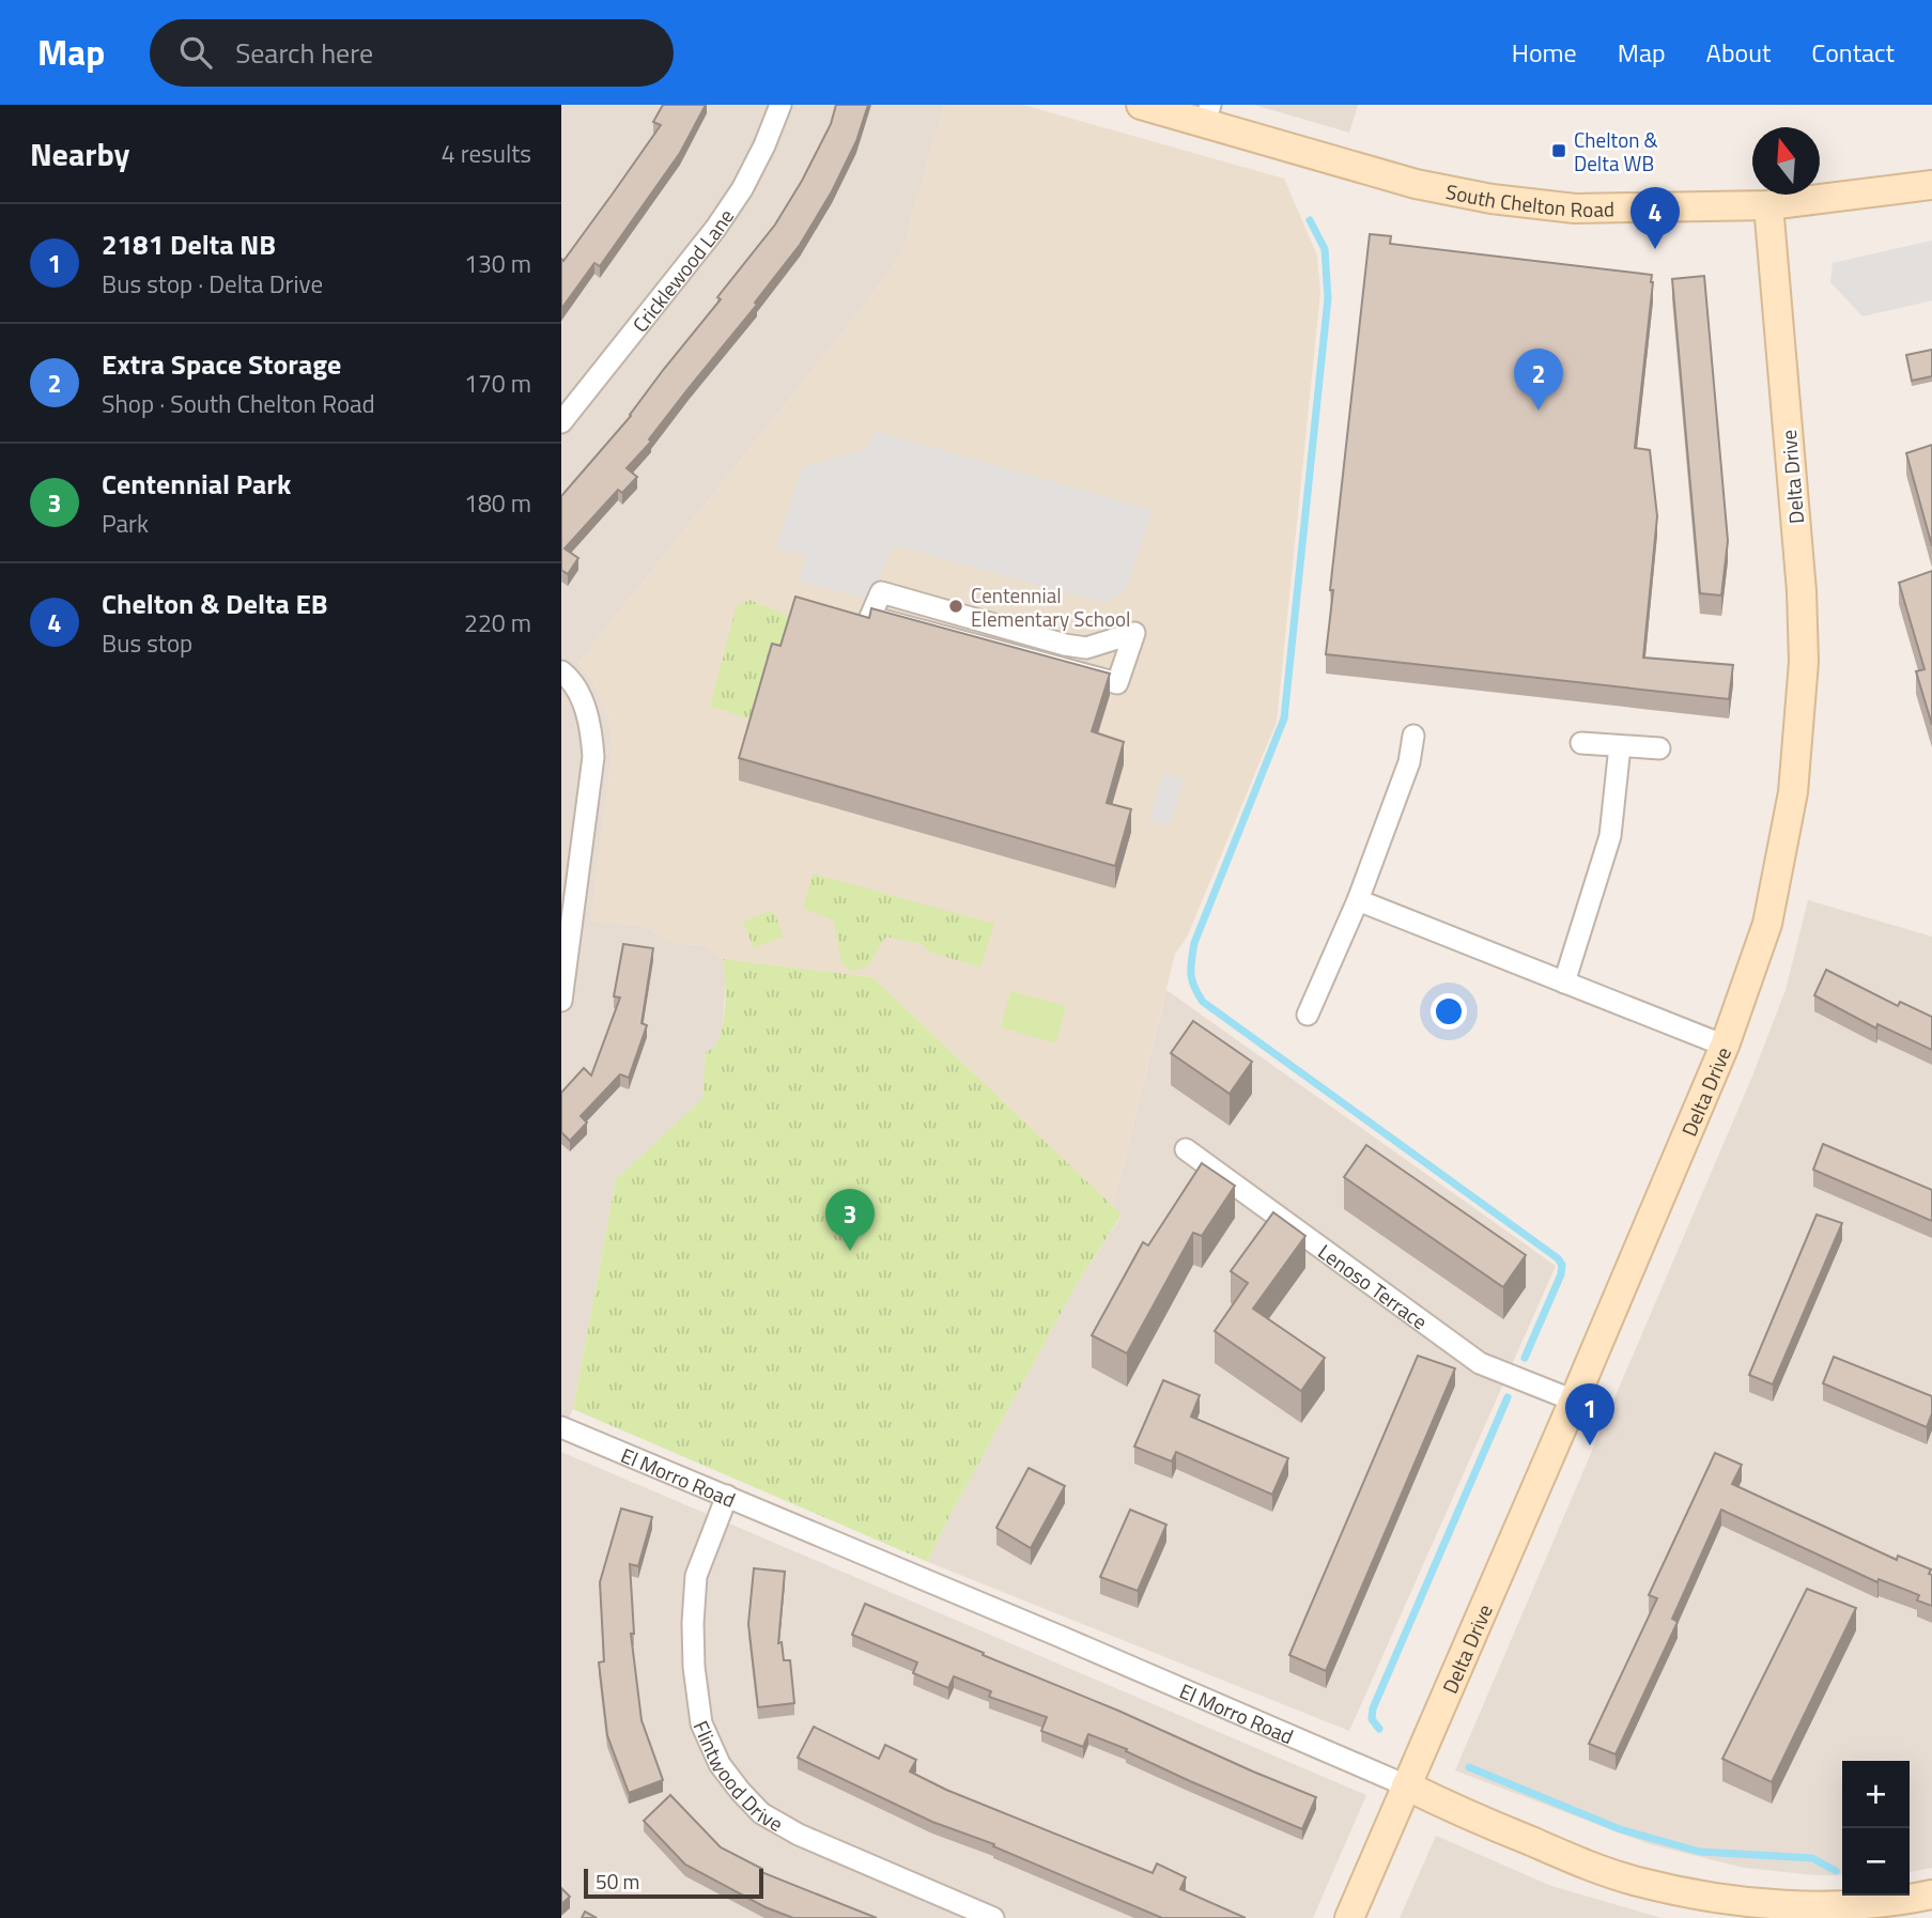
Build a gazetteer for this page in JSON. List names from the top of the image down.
{
  "streets": {
    "main road": ["South Chelton Road", "Delta Drive", "El Morro Road"],
    "street": ["Cricklewood Lane", "Lenoso Terrace", "Flintwood Drive"]
  },
  "crossings": [
    ["South Chelton Road", "Delta Drive"],
    ["Delta Drive", "Lenoso Terrace"],
    ["Delta Drive", "El Morro Road"],
    ["El Morro Road", "Flintwood Drive"]
  ],
  "places": {
    "transit": ["Chelton & Delta WB"],
    "other": ["Centennial Elementary School"]
  },
  "scale_bar": "50 m",
  "north": "top",
  "page": {
    "header": "Map",
    "search": "Search here",
    "nav": [
      "Home",
      "Map",
      "About",
      "Contact"
    ],
    "heading": ["Nearby", "4 results"],
    "pins": [
      "4",
      "2",
      "3",
      "1"
    ],
    "list": [
      {
        "mark": "1",
        "name": "2181 Delta NB",
        "note": "Bus stop · Delta Drive",
        "value": "130 m"
      },
      {
        "mark": "2",
        "name": "Extra Space Storage",
        "note": "Shop · South Chelton Road",
        "value": "170 m"
      },
      {
        "mark": "3",
        "name": "Centennial Park",
        "note": "Park",
        "value": "180 m"
      },
      {
        "mark": "4",
        "name": "Chelton & Delta EB",
        "note": "Bus stop",
        "value": "220 m"
      }
    ],
    "map_buttons": ["+", "−"],
    "scale": "50 m"
  }
}
